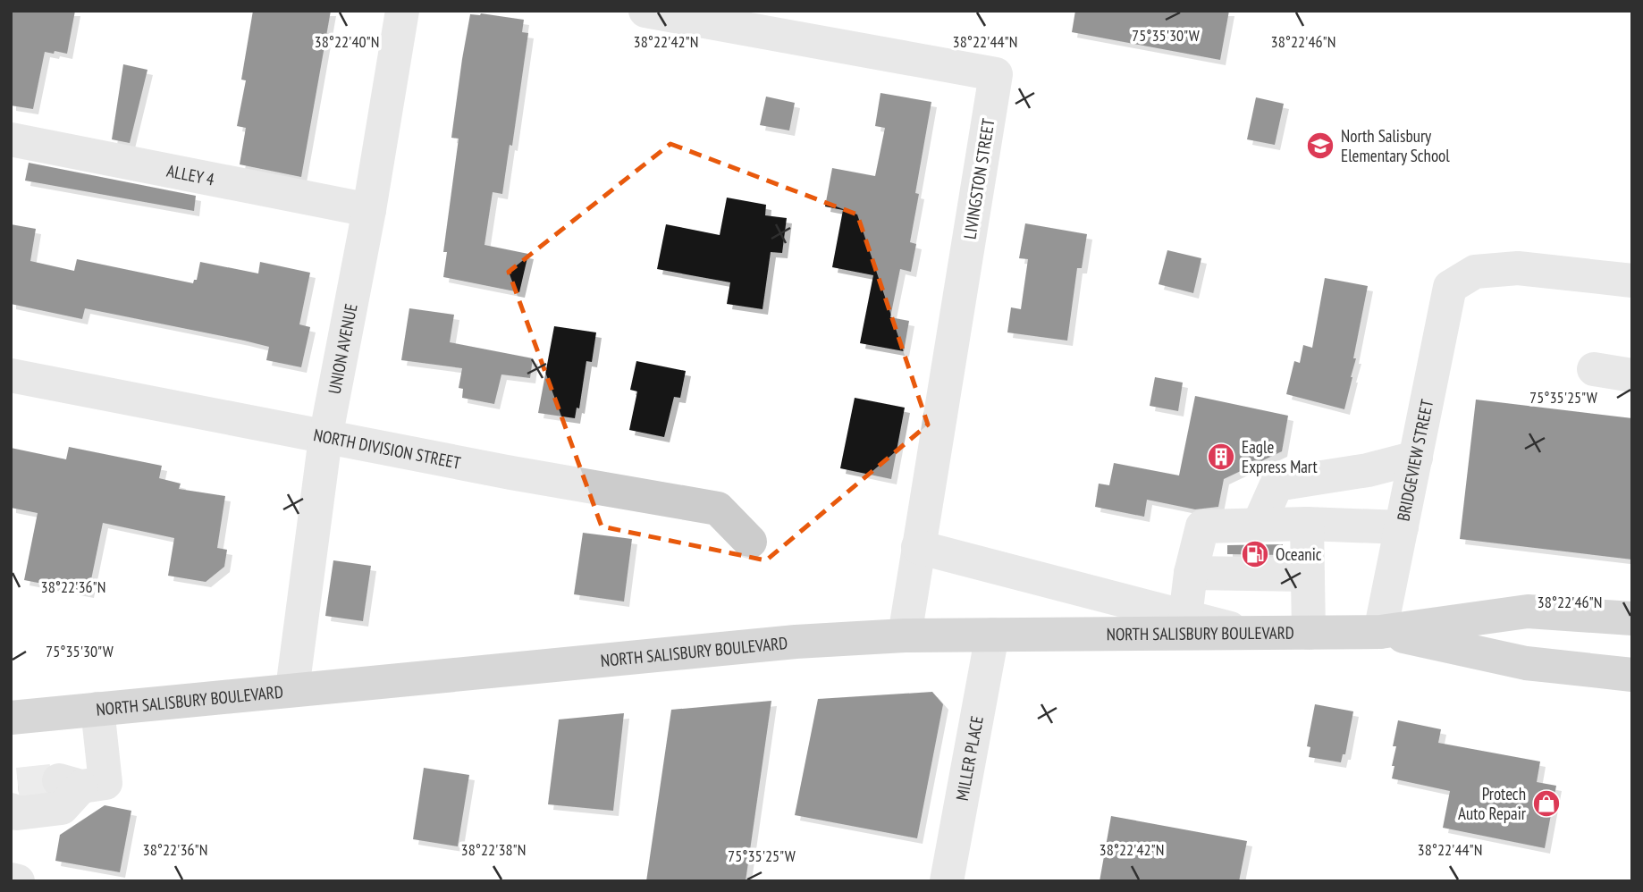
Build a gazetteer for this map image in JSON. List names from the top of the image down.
{
  "streets": {
    "main road": ["NORTH SALISBURY BOULEVARD"],
    "street": [
      "ALLEY 4",
      "LIVINGSTON STREET",
      "UNION AVENUE",
      "NORTH DIVISION STREET",
      "BRIDGEVIEW STREET",
      "MILLER PLACE"
    ]
  },
  "crossings": [
    ["ALLEY 4", "UNION AVENUE"],
    ["LIVINGSTON STREET", "NORTH SALISBURY BOULEVARD"],
    ["UNION AVENUE", "NORTH DIVISION STREET"],
    ["UNION AVENUE", "NORTH SALISBURY BOULEVARD"],
    ["BRIDGEVIEW STREET", "NORTH SALISBURY BOULEVARD"],
    ["NORTH SALISBURY BOULEVARD", "MILLER PLACE"]
  ],
  "places": {
    "school or university": ["North Salisbury Elementary School"],
    "building": ["Eagle Express Mart"],
    "fuel station": ["Oceanic"],
    "shop": ["Protech Auto Repair"]
  },
  "coordinates": [
    "75°35'30\"W",
    "38°22'40\"N",
    "38°22'42\"N",
    "38°22'44\"N",
    "38°22'46\"N",
    "75°35'25\"W",
    "38°22'36\"N",
    "38°22'38\"N"
  ]
}
